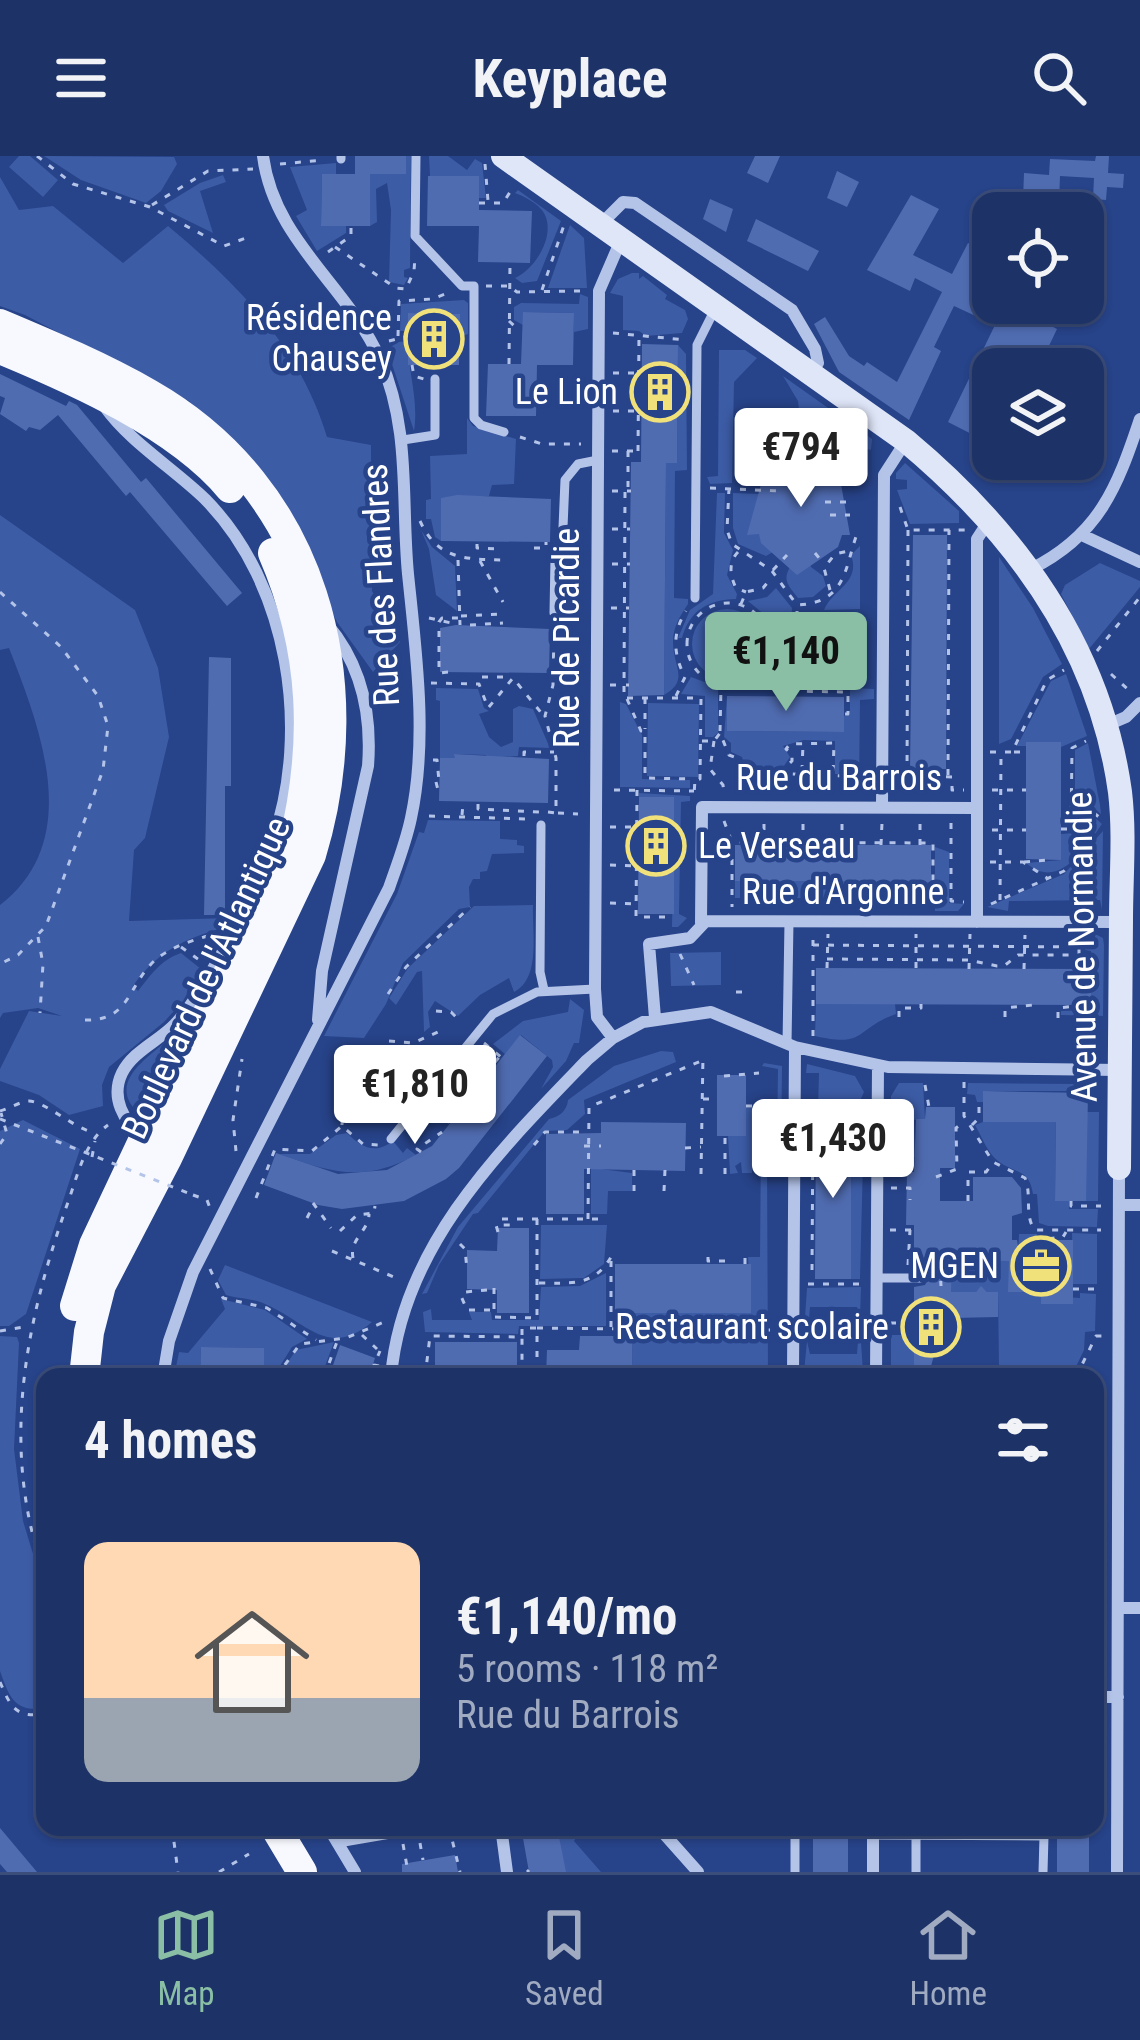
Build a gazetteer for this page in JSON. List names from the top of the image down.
{
  "streets": {
    "main road": ["Avenue de Normandie", "Boulevard de l'Atlantique"],
    "street": [
      "Rue des Flandres",
      "Rue de Picardie",
      "Rue du Barrois",
      "Rue d'Argonne"
    ]
  },
  "crossings": [
    ["Rue de Picardie", "Avenue de Normandie"],
    ["Rue du Barrois", "Rue d'Argonne"],
    ["Rue d'Argonne", "Avenue de Normandie"]
  ],
  "places": {
    "building": [
      "Résidence Chausey",
      "Le Lion",
      "Le Verseau",
      "Restaurant scolaire"
    ],
    "office": ["MGEN"]
  },
  "page": {
    "header": "Keyplace",
    "price": [
      "€794",
      "€1,140",
      "€1,810",
      "€1,430"
    ],
    "heading": "4 homes",
    "list": [
      {
        "name": "€1,140/mo",
        "note": "5 rooms · 118 m² · Rue du Barrois"
      }
    ],
    "tabs": ["Map", "Saved", "Home"]
  }
}
